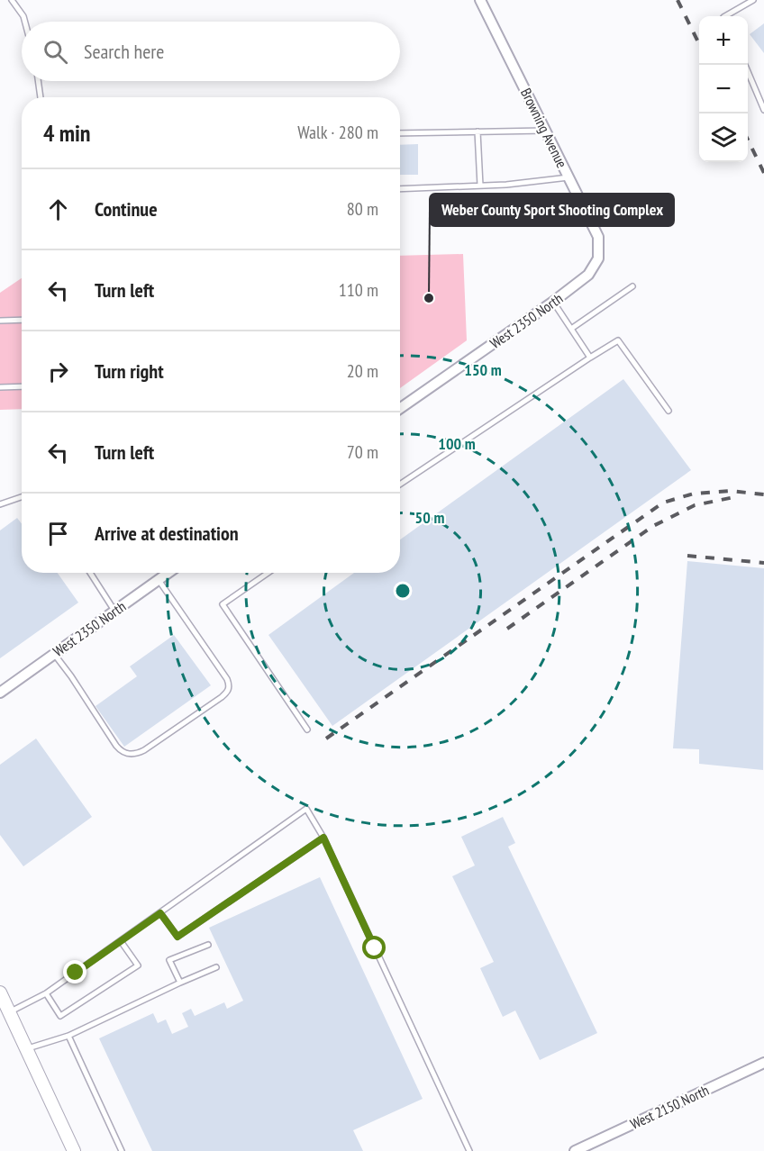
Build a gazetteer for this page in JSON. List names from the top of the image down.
{
  "streets": {
    "street": ["Browning Avenue", "West 2350 North", "West 2150 North"]
  },
  "crossings": [
    ["Browning Avenue", "West 2350 North"]
  ],
  "places": ["Weber County Sport Shooting Complex"],
  "page": {
    "map_buttons": ["+", "−"],
    "search": "Search here",
    "heading": ["4 min", "Walk · 280 m"],
    "list": [
      ["Continue", "80 m"],
      ["Turn left", "110 m"],
      ["Turn right", "20 m"],
      ["Turn left", "70 m"],
      "Arrive at destination"
    ]
  },
  "rings": ["150 m", "100 m", "50 m"]
}
